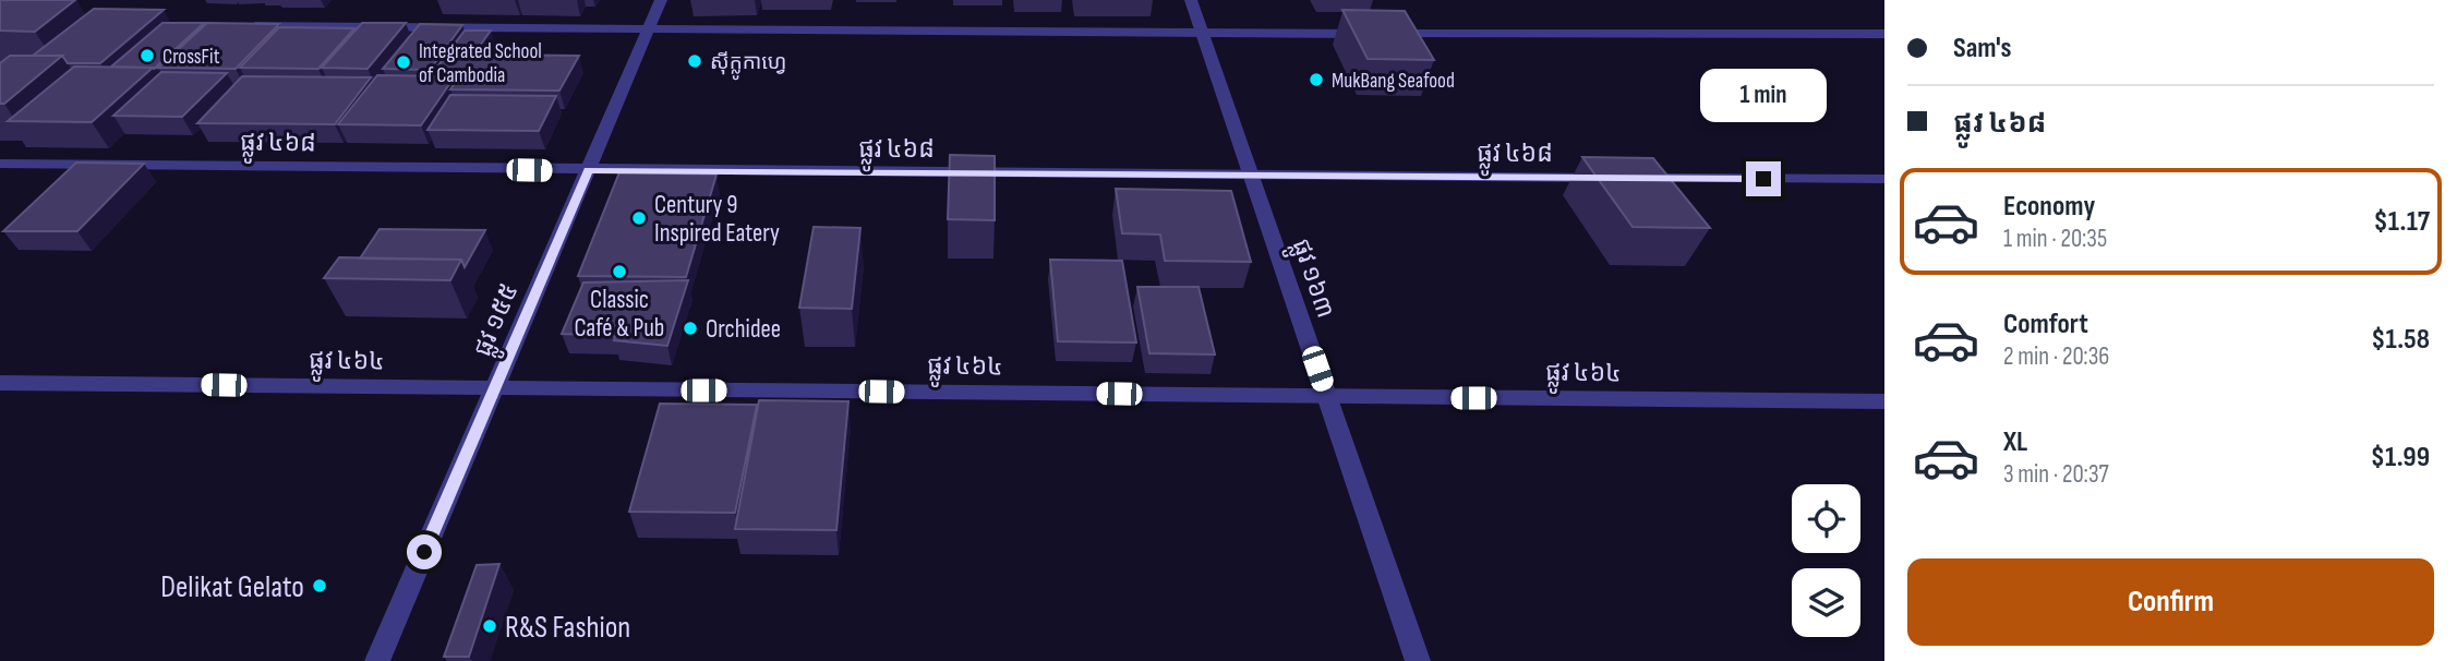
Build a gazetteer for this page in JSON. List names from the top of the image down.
{
  "streets": {
    "street": [
      "ផ្លូវ ៤៦៨",
      "ផ្លូវ ១៦៣",
      "ផ្លូវ ១៥៥",
      "ផ្លូវ ៤៦៤"
    ]
  },
  "crossings": [
    ["ផ្លូវ ៤៦៨", "ផ្លូវ ១៦៣"],
    ["ផ្លូវ ៤៦៨", "ផ្លូវ ១៥៥"],
    ["ផ្លូវ ១៦៣", "ផ្លូវ ៤៦៤"],
    ["ផ្លូវ ១៥៥", "ផ្លូវ ៤៦៤"]
  ],
  "places": [
    "CrossFit",
    "ស៊ីក្លូកាហ្វេ",
    "Integrated School of Cambodia",
    "MukBang Seafood",
    "Century 9 Inspired Eatery",
    "Classic Café & Pub",
    "Orchidee",
    "Delikat Gelato",
    "R&S Fashion"
  ],
  "page": {
    "banner": ["Sam's", "ផ្លូវ ៤៦៨"],
    "bubble": "1 min",
    "list": [
      {
        "name": "Economy",
        "note": "1 min · 20:35",
        "value": "$1.17"
      },
      {
        "name": "Comfort",
        "note": "2 min · 20:36",
        "value": "$1.58"
      },
      {
        "name": "XL",
        "note": "3 min · 20:37",
        "value": "$1.99"
      }
    ],
    "buttons": "Confirm"
  }
}
